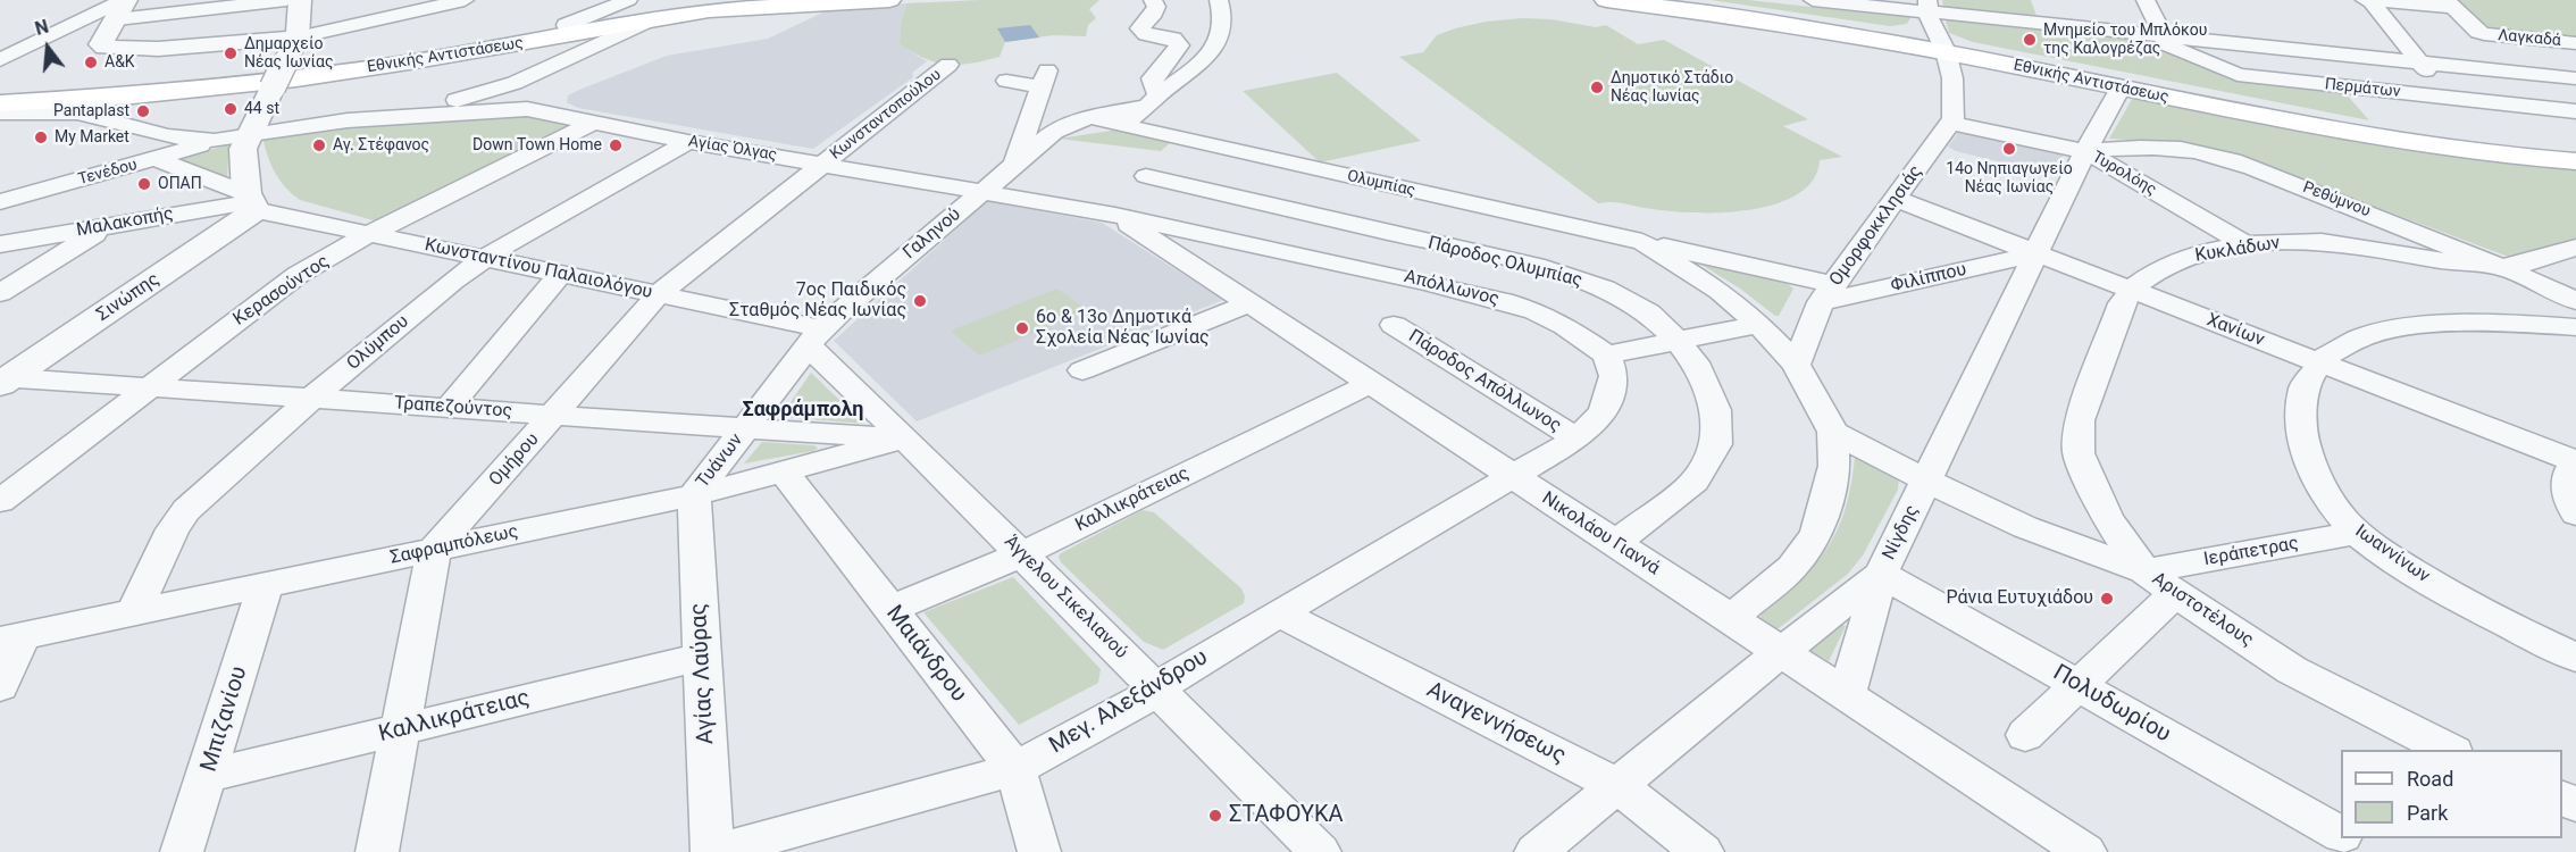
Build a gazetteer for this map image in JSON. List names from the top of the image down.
{
  "streets": {
    "main road": ["Εθνικής Αντιστάσεως"],
    "street": [
      "Λαγκαδά",
      "Περμάτων",
      "Κωνσταντοπούλου",
      "Αγίας Όλγας",
      "Τενέδου",
      "Τυρολόης",
      "Ολυμπίας",
      "Ρεθύμνου",
      "Μαλακοπής",
      "Ομορφοκκλησιάς",
      "Γαληνού",
      "Κυκλάδων",
      "Πάροδος Ολυμπίας",
      "Κωνσταντίνου Παλαιολόγου",
      "Φιλίππου",
      "Απόλλωνος",
      "Κερασούντος",
      "Σινώπης",
      "Χανίων",
      "Ολύμπου",
      "Πάροδος Απόλλωνος",
      "Τραπεζούντος",
      "Ομήρου",
      "Τυάνων",
      "Καλλικράτειας",
      "Νίγδης",
      "Νικολάου Γιαννά",
      "Σαφραμπόλεως",
      "Ιεράπετρας",
      "Ιωαννίνων",
      "Άγγελου Σικελιανού",
      "Αριστοτέλους",
      "Μαιάνδρου",
      "Αγίας Λαύρας",
      "Μεγ. Αλεξάνδρου",
      "Πολυδωρίου",
      "Μπιζανίου",
      "Αναγεννήσεως"
    ]
  },
  "crossings": [
    ["Εθνικής Αντιστάσεως", "Αγίας Όλγας"],
    ["Κωνσταντοπούλου", "Αγίας Όλγας"],
    ["Κωνσταντοπούλου", "Ομήρου"],
    ["Αγίας Όλγας", "Τενέδου"],
    ["Αγίας Όλγας", "Γαληνού"],
    ["Αγίας Όλγας", "Απόλλωνος"],
    ["Αγίας Όλγας", "Κερασούντος"],
    ["Αγίας Όλγας", "Ολύμπου"],
    ["Αγίας Όλγας", "Ομήρου"],
    ["Αγίας Όλγας", "Νικολάου Γιαννά"],
    ["Τενέδου", "Κωνσταντίνου Παλαιολόγου"],
    ["Τυρολόης", "Ρεθύμνου"],
    ["Τυρολόης", "Ομορφοκκλησιάς"],
    ["Τυρολόης", "Κυκλάδων"],
    ["Τυρολόης", "Νίγδης"],
    ["Ολυμπίας", "Ομορφοκκλησιάς"],
    ["Ολυμπίας", "Γαληνού"],
    ["Ολυμπίας", "Φιλίππου"],
    ["Ολυμπίας", "Νικολάου Γιαννά"],
    ["Ολυμπίας", "Αριστοτέλους"],
    ["Ρεθύμνου", "Κυκλάδων"],
    ["Ρεθύμνου", "Νίγδης"],
    ["Μαλακοπής", "Κωνσταντίνου Παλαιολόγου"],
    ["Μαλακοπής", "Σινώπης"],
    ["Ομορφοκκλησιάς", "Φιλίππου"],
    ["Ομορφοκκλησιάς", "Χανίων"],
    ["Γαληνού", "Κωνσταντίνου Παλαιολόγου"],
    ["Γαληνού", "Τυάνων"],
    ["Γαληνού", "Άγγελου Σικελιανού"],
    ["Κυκλάδων", "Χανίων"],
    ["Πάροδος Ολυμπίας", "Νικολάου Γιαννά"],
    ["Κωνσταντίνου Παλαιολόγου", "Κερασούντος"],
    ["Κωνσταντίνου Παλαιολόγου", "Σινώπης"],
    ["Κωνσταντίνου Παλαιολόγου", "Ολύμπου"],
    ["Κωνσταντίνου Παλαιολόγου", "Ομήρου"],
    ["Κωνσταντίνου Παλαιολόγου", "Τυάνων"],
    ["Κωνσταντίνου Παλαιολόγου", "Άγγελου Σικελιανού"],
    ["Φιλίππου", "Χανίων"],
    ["Φιλίππου", "Νίγδης"],
    ["Απόλλωνος", "Νικολάου Γιαννά"],
    ["Κερασούντος", "Τραπεζούντος"],
    ["Σινώπης", "Τραπεζούντος"],
    ["Χανίων", "Νίγδης"],
    ["Χανίων", "Ιωαννίνων"],
    ["Ολύμπου", "Τραπεζούντος"],
    ["Ολύμπου", "Σαφραμπόλεως"],
    ["Τραπεζούντος", "Ομήρου"],
    ["Τραπεζούντος", "Τυάνων"],
    ["Τραπεζούντος", "Σαφραμπόλεως"],
    ["Τραπεζούντος", "Άγγελου Σικελιανού"],
    ["Ομήρου", "Σαφραμπόλεως"],
    ["Τυάνων", "Σαφραμπόλεως"],
    ["Τυάνων", "Άγγελου Σικελιανού"],
    ["Τυάνων", "Αγίας Λαύρας"],
    ["Καλλικράτειας", "Νικολάου Γιαννά"],
    ["Καλλικράτειας", "Άγγελου Σικελιανού"],
    ["Καλλικράτειας", "Μαιάνδρου"],
    ["Καλλικράτειας", "Αγίας Λαύρας"],
    ["Καλλικράτειας", "Μπιζανίου"],
    ["Νίγδης", "Νικολάου Γιαννά"],
    ["Νίγδης", "Αριστοτέλους"],
    ["Νίγδης", "Πολυδωρίου"],
    ["Νίγδης", "Αναγεννήσεως"],
    ["Νικολάου Γιαννά", "Μεγ. Αλεξάνδρου"],
    ["Σαφραμπόλεως", "Άγγελου Σικελιανού"],
    ["Σαφραμπόλεως", "Μαιάνδρου"],
    ["Σαφραμπόλεως", "Αγίας Λαύρας"],
    ["Σαφραμπόλεως", "Μπιζανίου"],
    ["Ιεράπετρας", "Ιωαννίνων"],
    ["Ιεράπετρας", "Αριστοτέλους"],
    ["Άγγελου Σικελιανού", "Μεγ. Αλεξάνδρου"],
    ["Μαιάνδρου", "Μεγ. Αλεξάνδρου"],
    ["Αγίας Λαύρας", "Μεγ. Αλεξάνδρου"],
    ["Μεγ. Αλεξάνδρου", "Αναγεννήσεως"]
  ],
  "districts": ["Σαφράμπολη"],
  "places": [
    "Μνημείο του Μπλόκου της Καλογρέζας",
    "Δημαρχείο Νέας Ιωνίας",
    "A&K",
    "Δημοτικό Στάδιο Νέας Ιωνίας",
    "44 st",
    "Pantaplast",
    "My Market",
    "Αγ. Στέφανος",
    "Down Town Home",
    "14ο Νηπιαγωγείο Νέας Ιωνίας",
    "ΟΠΑΠ",
    "7ος Παιδικός Σταθμός Νέας Ιωνίας",
    "6ο & 13ο Δημοτικά Σχολεία Νέας Ιωνίας",
    "Ράνια Ευτυχιάδου",
    "ΣΤΑΦΟΥΚΑ"
  ],
  "legend": ["Road", "Park"],
  "north": "top"
}
